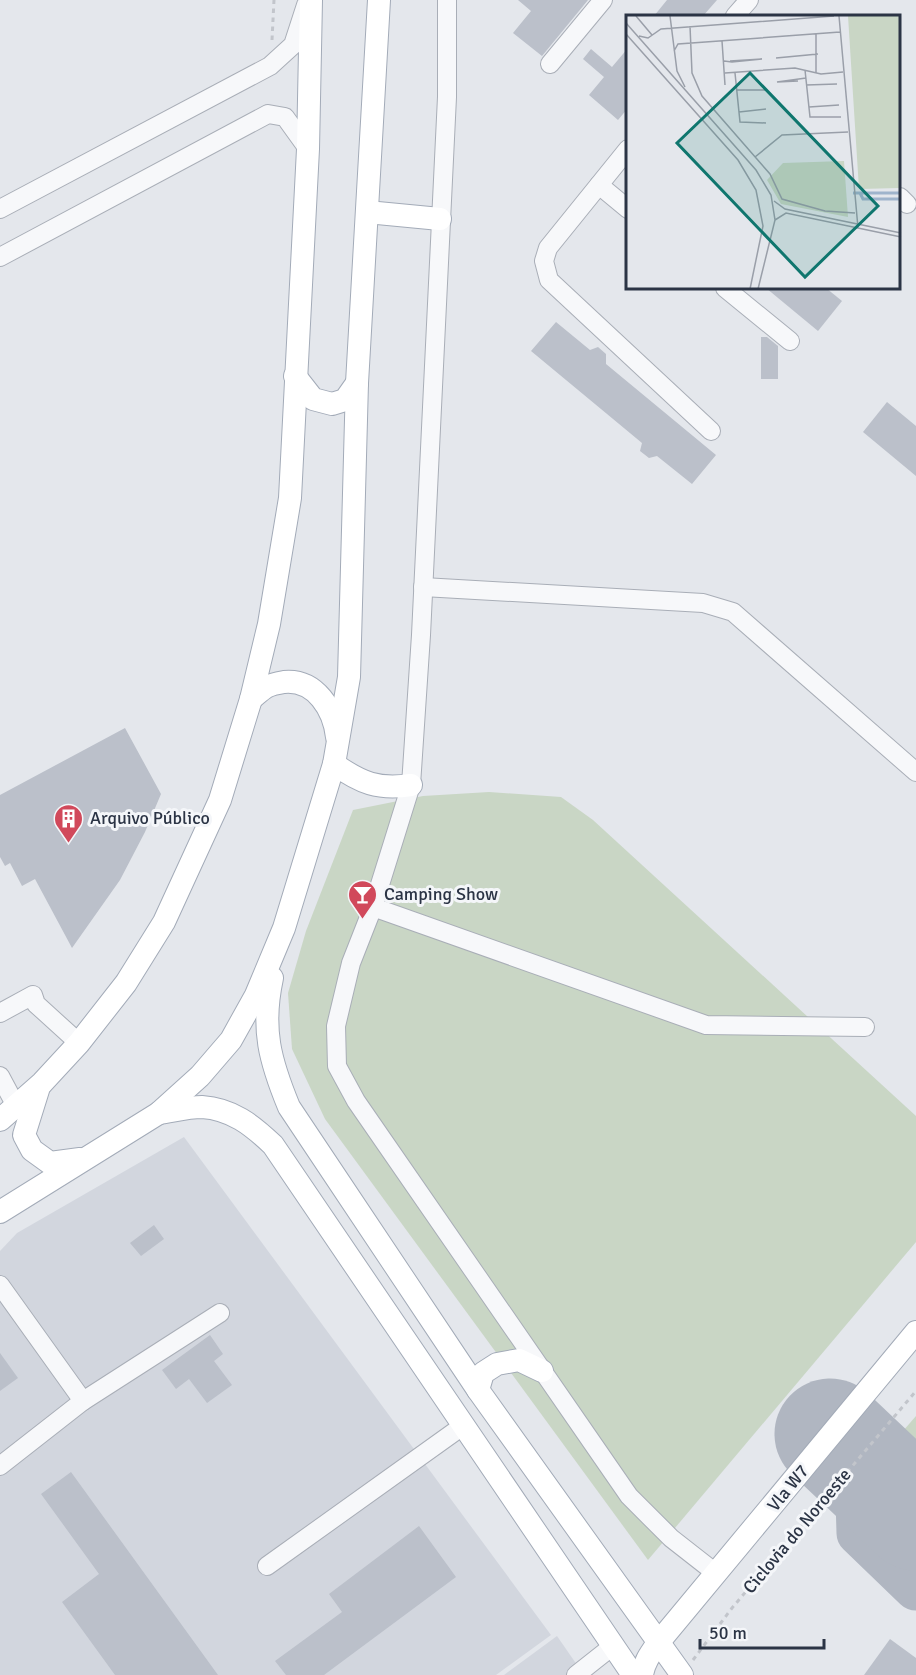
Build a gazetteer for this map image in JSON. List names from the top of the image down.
{
  "streets": {
    "main road": ["Vla W7"],
    "path": ["Ciclovia do Noroeste"]
  },
  "places": {
    "building": ["Arquivo Público"],
    "bar": ["Camping Show"]
  },
  "scale_bar": "50 m"
}
